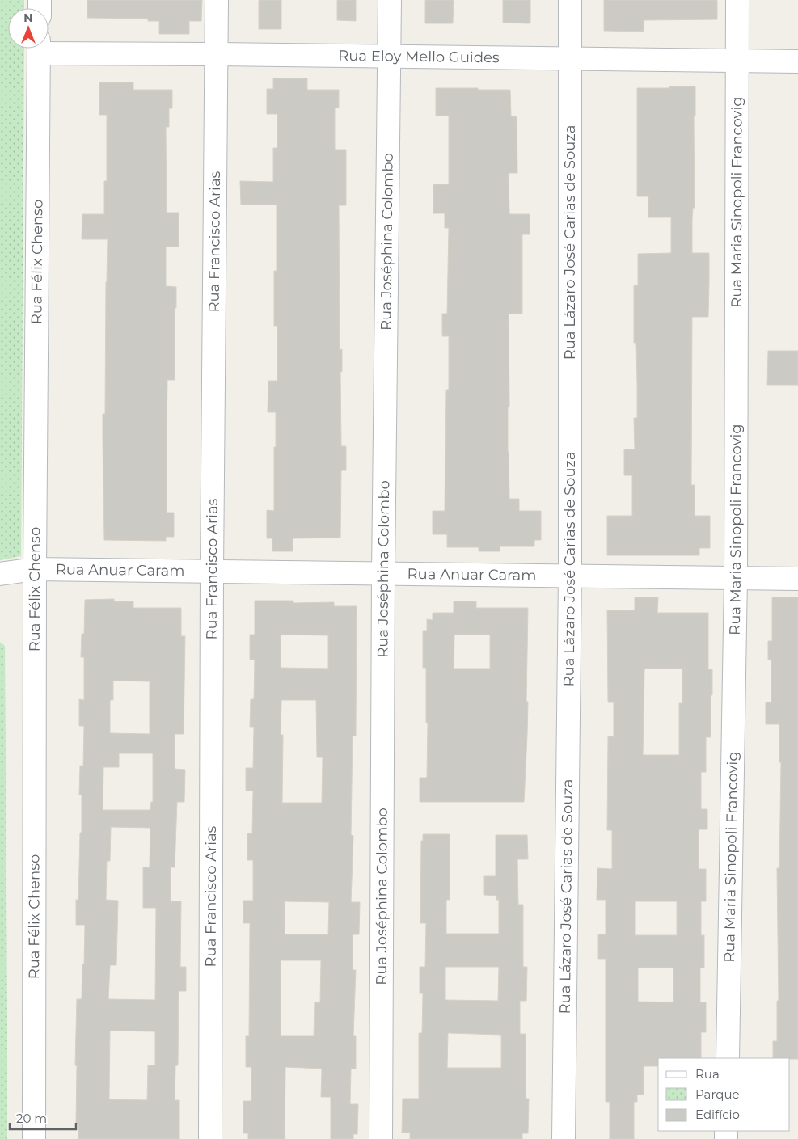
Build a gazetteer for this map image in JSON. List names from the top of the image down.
{
  "streets": {
    "street": [
      "Rua Eloy Mello Guides",
      "Rua Maria Sinopoli Francovig",
      "Rua Francisco Arias",
      "Rua Joséphina Colombo",
      "Rua Lázaro José Carias de Souza",
      "Rua Félix Chenso",
      "Rua Anuar Caram"
    ]
  },
  "crossings": [
    ["Rua Eloy Mello Guides", "Rua Maria Sinopoli Francovig"],
    ["Rua Eloy Mello Guides", "Rua Francisco Arias"],
    ["Rua Eloy Mello Guides", "Rua Joséphina Colombo"],
    ["Rua Eloy Mello Guides", "Rua Lázaro José Carias de Souza"],
    ["Rua Maria Sinopoli Francovig", "Rua Anuar Caram"],
    ["Rua Francisco Arias", "Rua Anuar Caram"],
    ["Rua Joséphina Colombo", "Rua Anuar Caram"],
    ["Rua Lázaro José Carias de Souza", "Rua Anuar Caram"],
    ["Rua Félix Chenso", "Rua Anuar Caram"]
  ],
  "legend": ["Rua", "Parque", "Edifício"],
  "scale_bar": "20 m",
  "north": "top"
}
